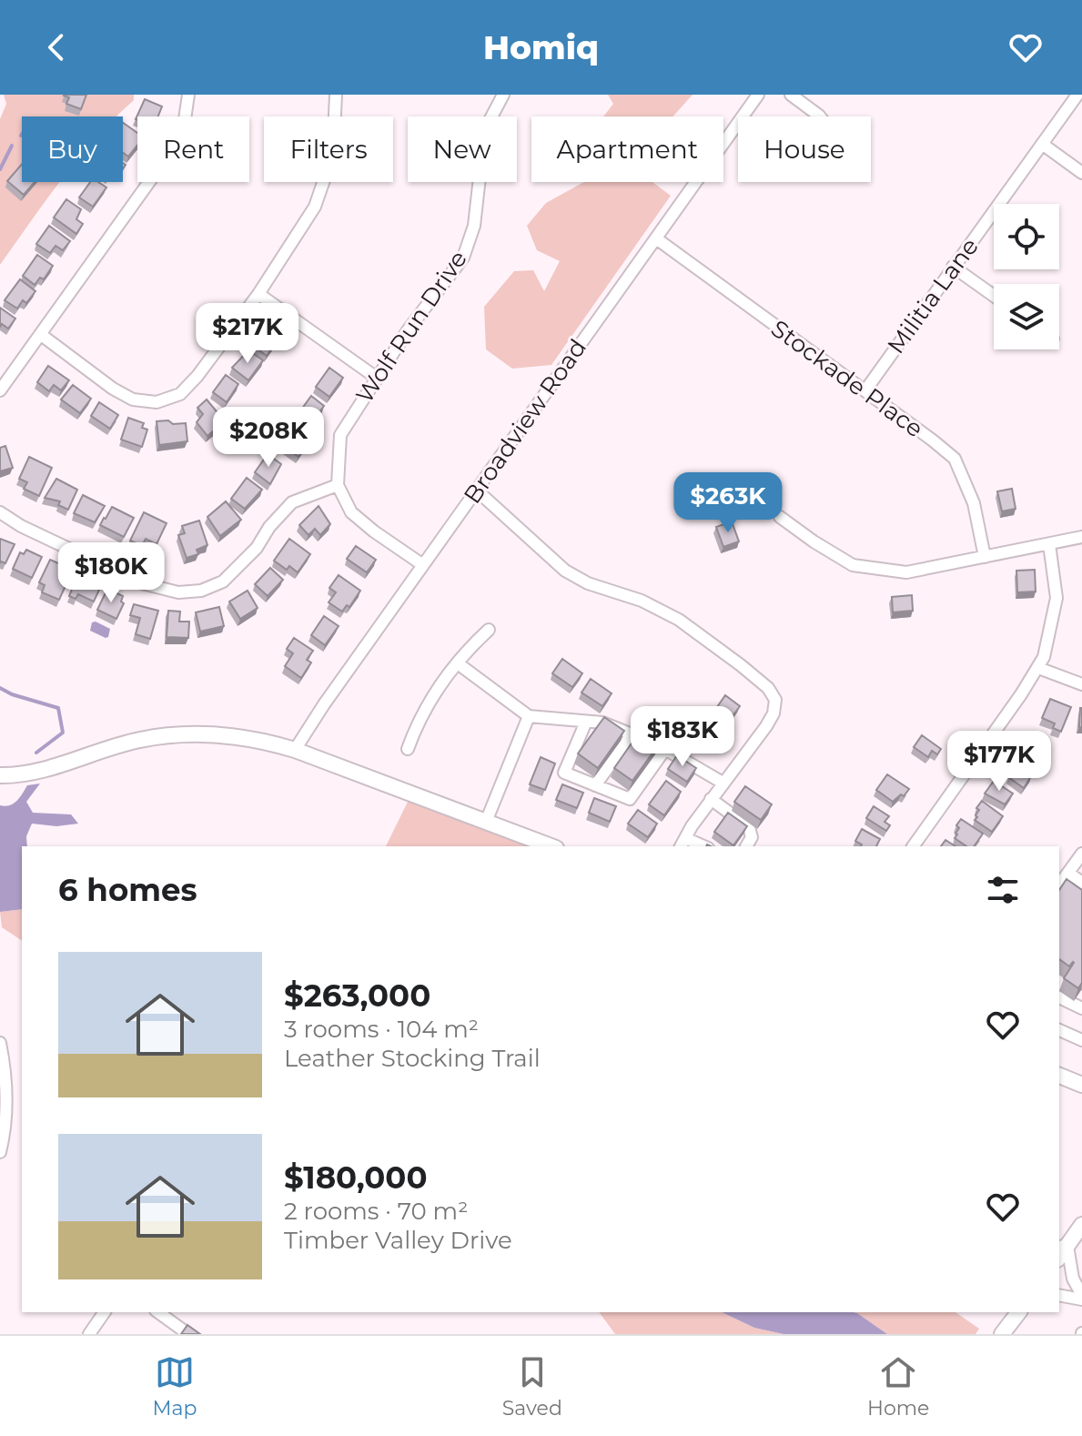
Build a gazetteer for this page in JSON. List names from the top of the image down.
{
  "streets": {
    "street": [
      "Militia Lane",
      "Wolf Run Drive",
      "Stockade Place",
      "Broadview Road"
    ]
  },
  "crossings": [
    ["Militia Lane", "Stockade Place"],
    ["Stockade Place", "Broadview Road"]
  ],
  "page": {
    "header": "Homiq",
    "chip": [
      "Buy",
      "Rent",
      "Filters",
      "New",
      "Apartment",
      "House"
    ],
    "price": [
      "$217K",
      "$208K",
      "$263K",
      "$180K",
      "$183K",
      "$177K"
    ],
    "heading": "6 homes",
    "list": [
      {
        "name": "$263,000",
        "note": "3 rooms · 104 m² · Leather Stocking Trail"
      },
      {
        "name": "$180,000",
        "note": "2 rooms · 70 m² · Timber Valley Drive"
      }
    ],
    "tabs": ["Map", "Saved", "Home"]
  }
}
